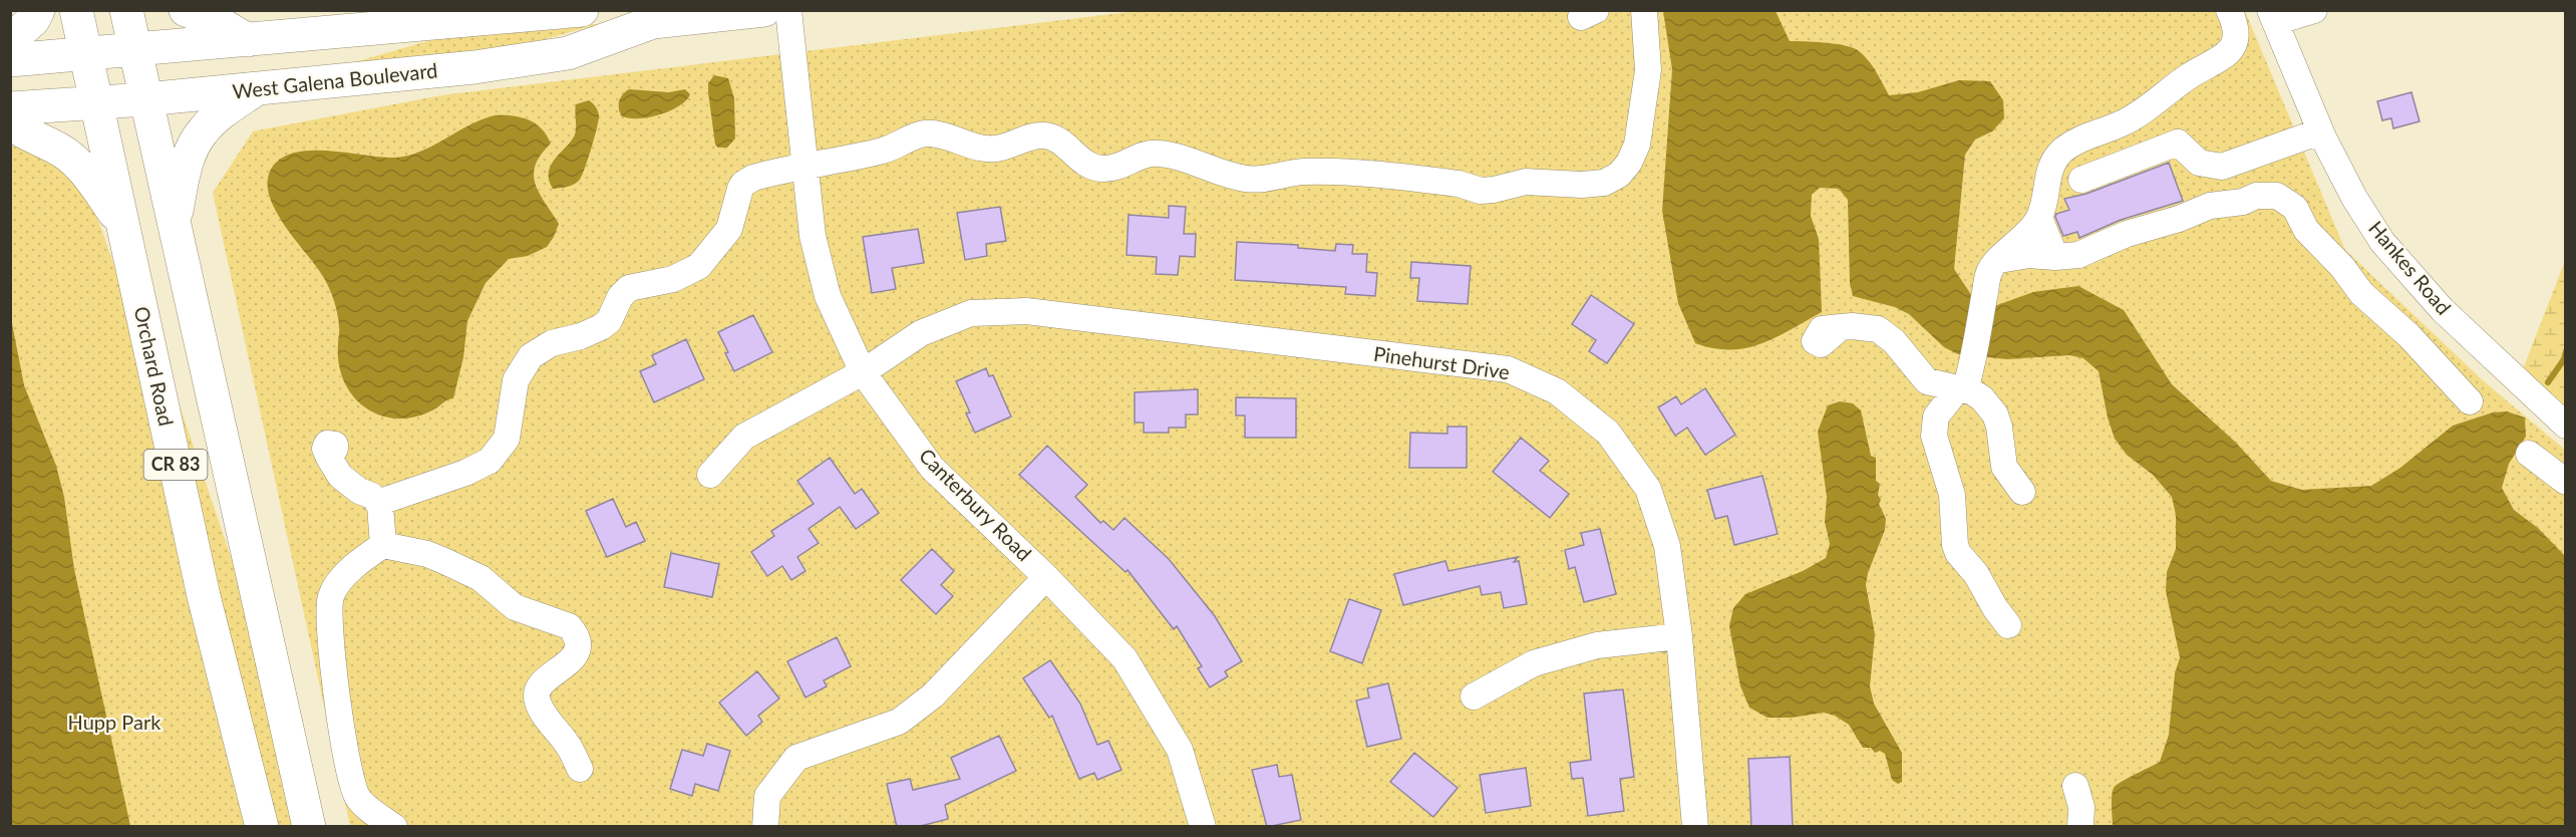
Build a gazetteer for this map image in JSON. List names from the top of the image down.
{
  "streets": {
    "main road": ["West Galena Boulevard", "Orchard Road", "CR 83"],
    "street": ["Hankes Road", "Pinehurst Drive", "Canterbury Road"]
  },
  "crossings": [
    ["West Galena Boulevard", "Orchard Road"],
    ["West Galena Boulevard", "CR 83"],
    ["Pinehurst Drive", "Canterbury Road"]
  ],
  "parks": ["Hupp Park"]
}
